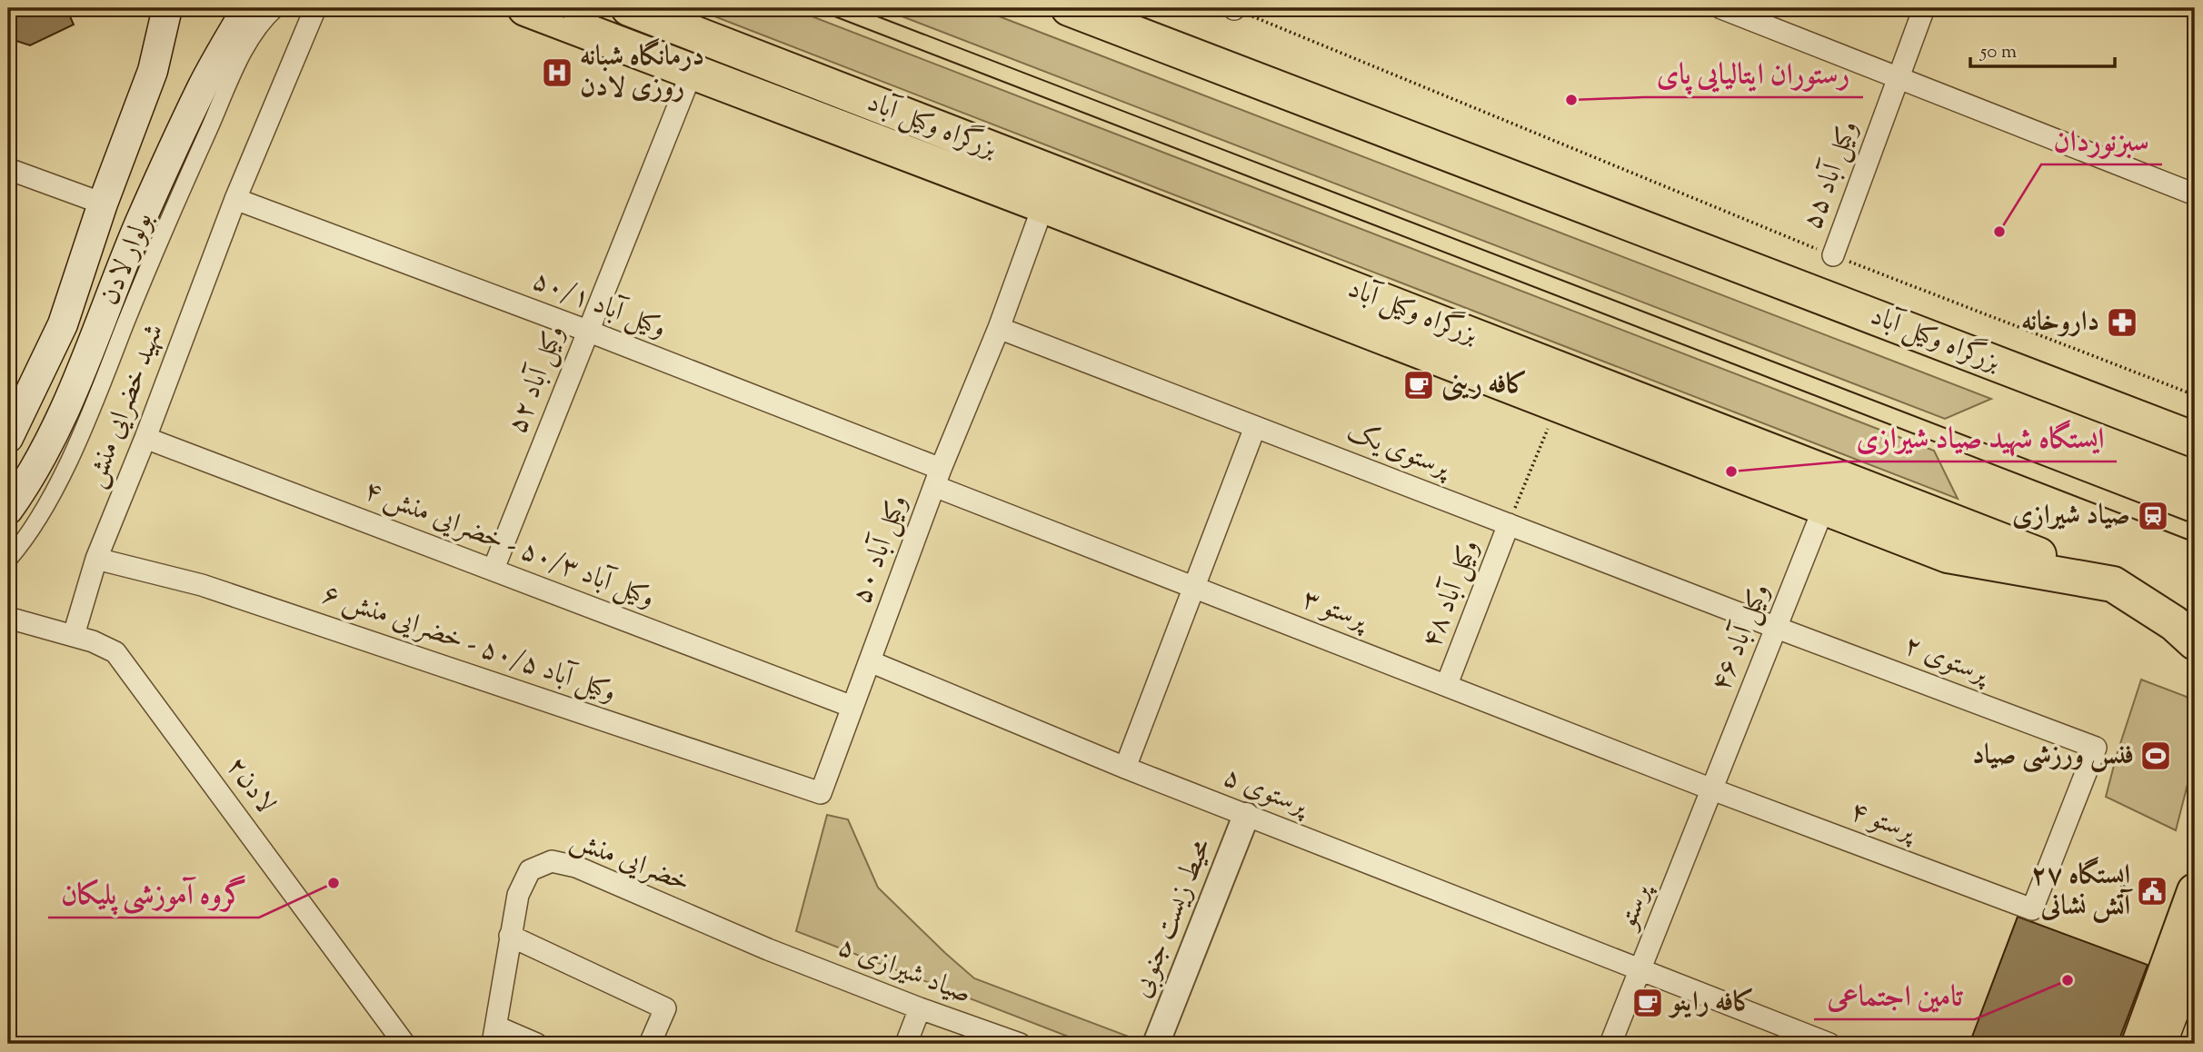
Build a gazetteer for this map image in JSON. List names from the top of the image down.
{
  "streets": {
    "highway": ["بزرگراه وکیل آباد"],
    "main road": ["بولوار لادن"],
    "street": [
      "۵۵ وکیل آباد",
      "وکیل آباد ۵۰/۱",
      "۵۲ وکیل آباد",
      "شهید خضرایی منش",
      "پرستوی یک",
      "وکیل آباد ۵۰/۳ - خضرایی منش ۴",
      "۵۰ وکیل آباد",
      "۴۸ وکیل آباد",
      "پرستو ۳",
      "۴۶ وکیل آباد",
      "وکیل آباد ۵۰/۵ - خضرایی منش ۶",
      "پرستوی ۲",
      "لادن۲",
      "پرستوی ۵",
      "پرستو ۴",
      "خضرایی منش",
      "پرستو",
      "محیط زیست جنوبی",
      "صیاد شیرازی ۵"
    ]
  },
  "crossings": [
    ["وکیل آباد ۵۰/۱", "۵۲ وکیل آباد"],
    ["وکیل آباد ۵۰/۱", "شهید خضرایی منش"],
    ["وکیل آباد ۵۰/۱", "۵۰ وکیل آباد"],
    ["وکیل آباد ۵۰/۱", "پرستو ۳"],
    ["۵۲ وکیل آباد", "وکیل آباد ۵۰/۳ - خضرایی منش ۴"],
    ["شهید خضرایی منش", "وکیل آباد ۵۰/۳ - خضرایی منش ۴"],
    ["شهید خضرایی منش", "وکیل آباد ۵۰/۵ - خضرایی منش ۶"],
    ["شهید خضرایی منش", "لادن۲"],
    ["پرستوی یک", "۵۰ وکیل آباد"],
    ["پرستوی یک", "۴۸ وکیل آباد"],
    ["پرستوی یک", "۴۶ وکیل آباد"],
    ["پرستوی یک", "پرستوی ۲"],
    ["وکیل آباد ۵۰/۳ - خضرایی منش ۴", "۵۰ وکیل آباد"],
    ["۵۰ وکیل آباد", "پرستو ۳"],
    ["۵۰ وکیل آباد", "وکیل آباد ۵۰/۵ - خضرایی منش ۶"],
    ["۵۰ وکیل آباد", "پرستوی ۵"],
    ["۴۸ وکیل آباد", "پرستو ۳"],
    ["پرستو ۳", "۴۶ وکیل آباد"],
    ["پرستو ۳", "پرستو ۴"],
    ["پرستو ۳", "پرستو"],
    ["۴۶ وکیل آباد", "پرستوی ۲"],
    ["۴۶ وکیل آباد", "پرستو ۴"],
    ["۴۶ وکیل آباد", "پرستو"],
    ["پرستوی ۲", "پرستو ۴"],
    ["پرستوی ۵", "پرستو"],
    ["پرستوی ۵", "محیط زیست جنوبی"],
    ["پرستو ۴", "پرستو"],
    ["خضرایی منش", "صیاد شیرازی ۵"]
  ],
  "places": {
    "hospital": ["درمانگاه شبانه روزی لادن"],
    "other": [
      "رستوران ایتالیایی پای",
      "سبزنوردان",
      "ایستگاه شهید صیاد شیرازی",
      "گروه آموزشی پلیکان",
      "تامین اجتماعی"
    ],
    "pharmacy": ["داروخانه"],
    "cafe": ["کافه رینی", "کافه راینو"],
    "station": ["صیاد شیرازی"],
    "sports": ["فنس ورزشی صیاد"],
    "public building": ["ایستگاه ۲۷ آتش نشانی"]
  },
  "scale_bar": "50 m"
}
